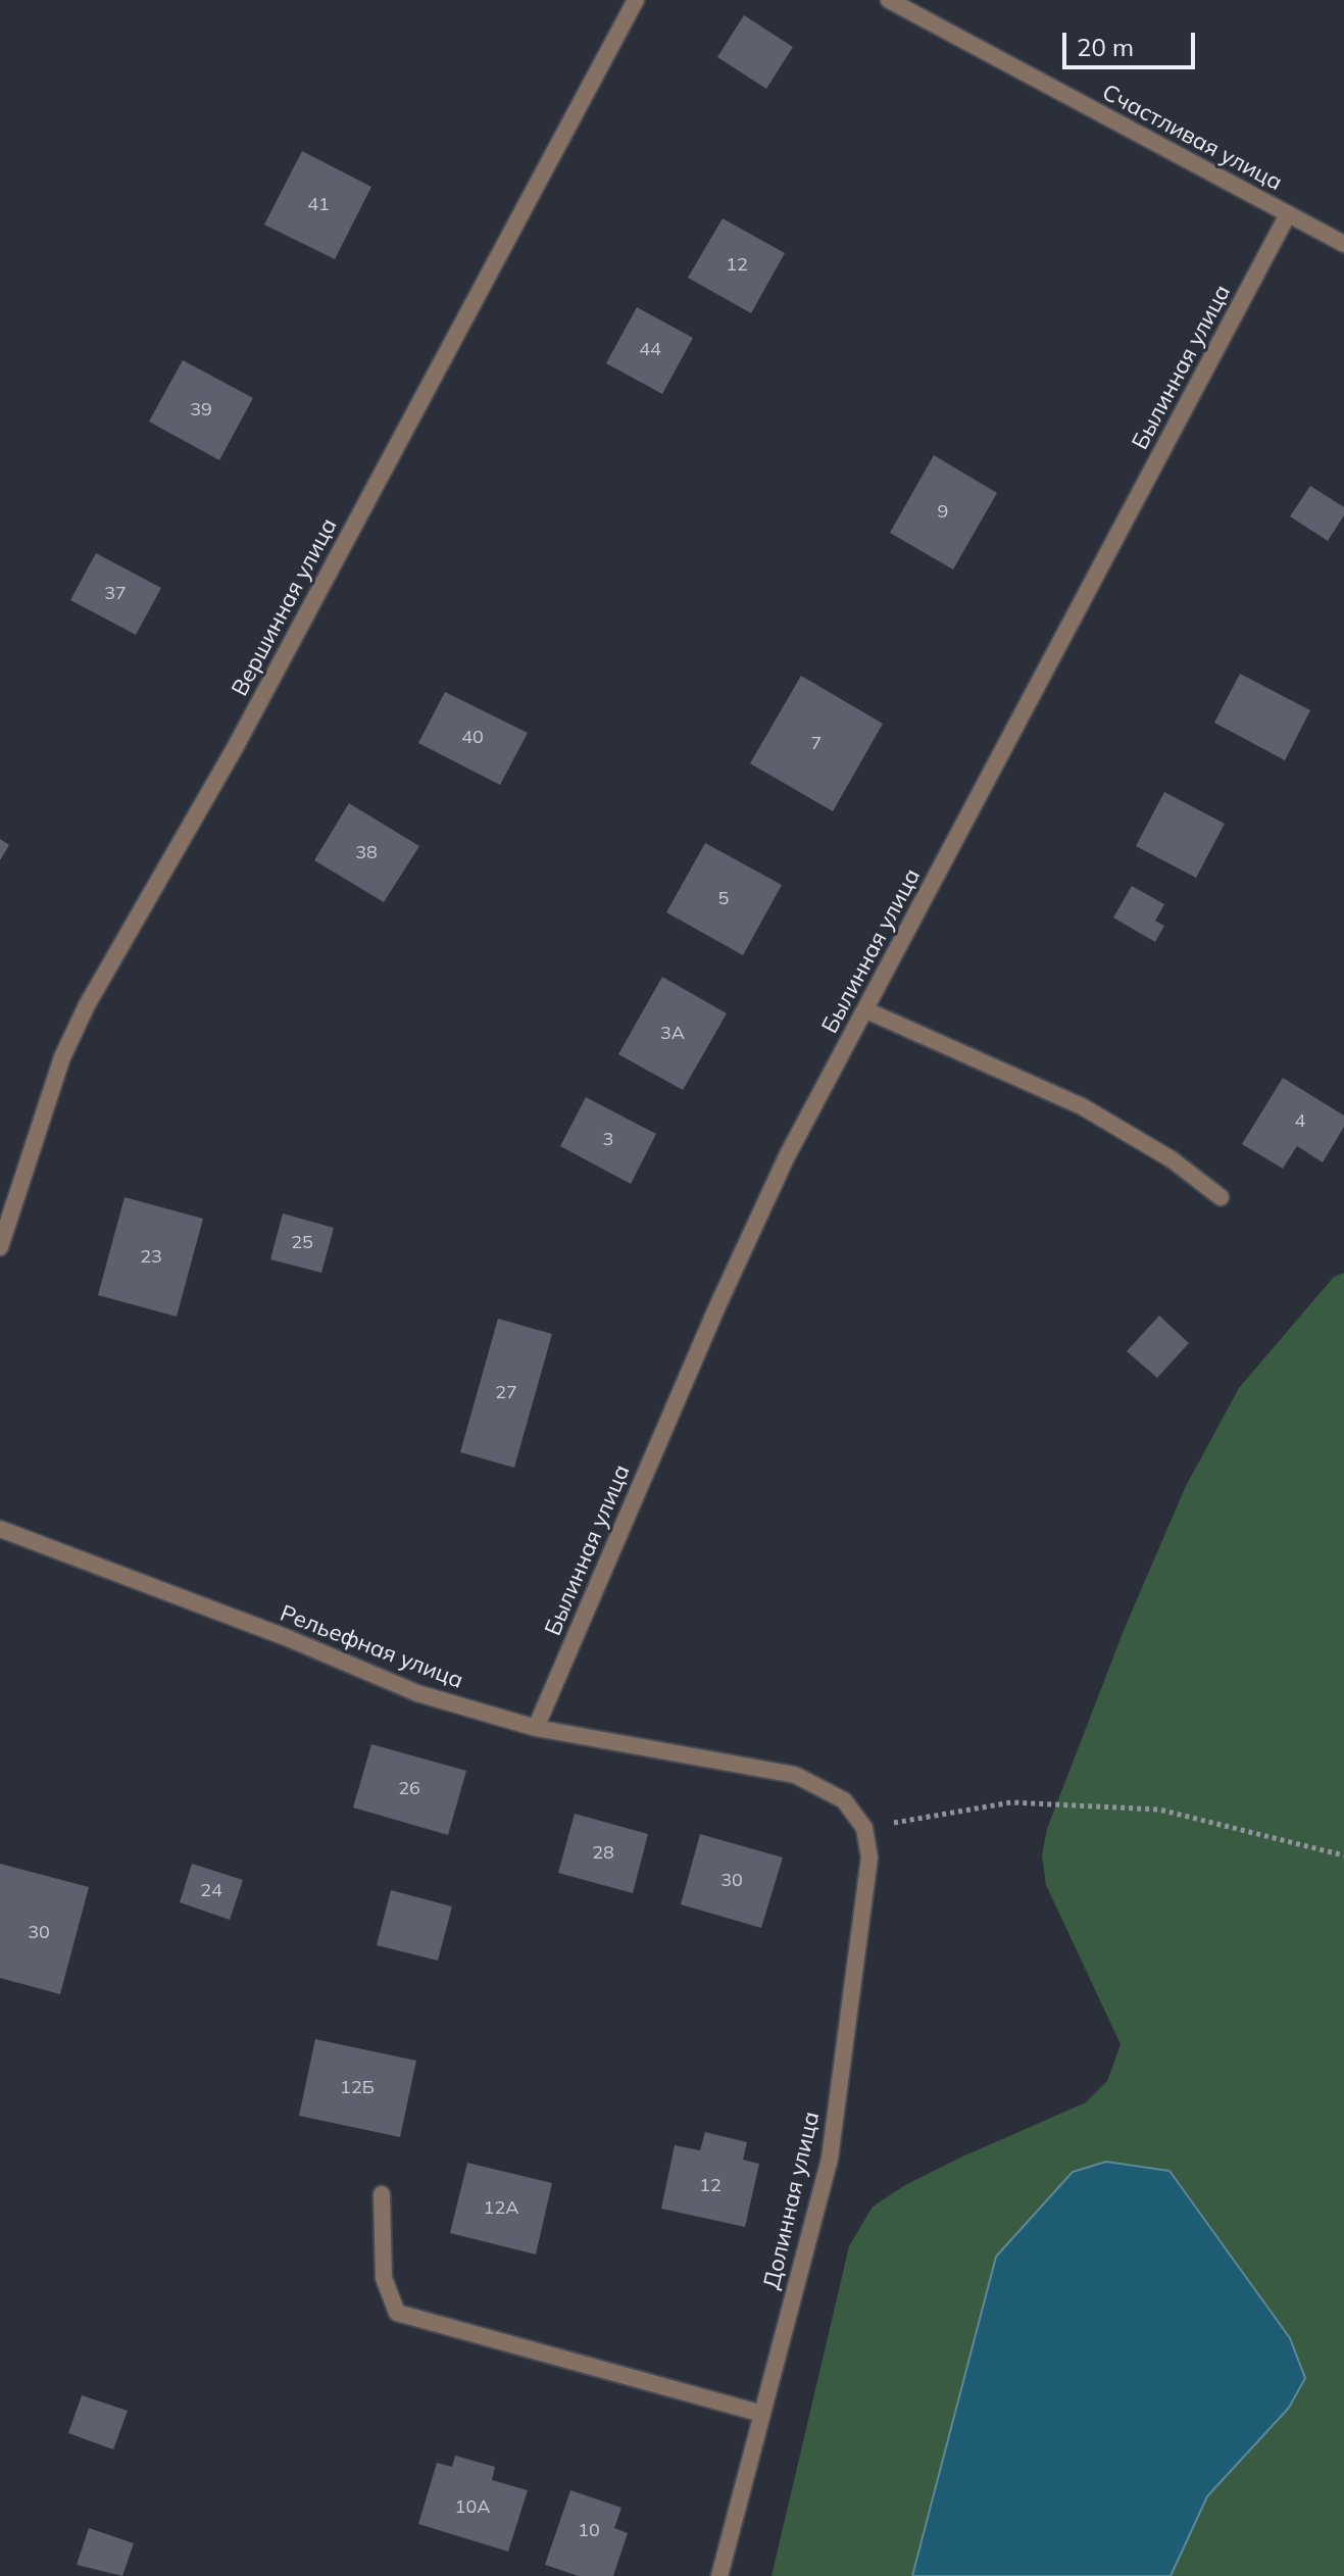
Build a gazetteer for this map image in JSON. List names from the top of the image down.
{
  "streets": {
    "street": [
      "Счастливая улица",
      "Былинная улица",
      "Вершинная улица",
      "Рельефная улица",
      "Долинная улица"
    ]
  },
  "crossings": [
    ["Счастливая улица", "Былинная улица"],
    ["Былинная улица", "Рельефная улица"],
    ["Рельефная улица", "Долинная улица"]
  ],
  "house_numbers": [
    "41",
    "12",
    "44",
    "39",
    "9",
    "37",
    "40",
    "7",
    "38",
    "5",
    "3А",
    "4",
    "3",
    "25",
    "23",
    "27",
    "26",
    "28",
    "30",
    "24",
    "30",
    "12Б",
    "12",
    "12А",
    "10А",
    "10"
  ],
  "scale_bar": "20 m"
}
